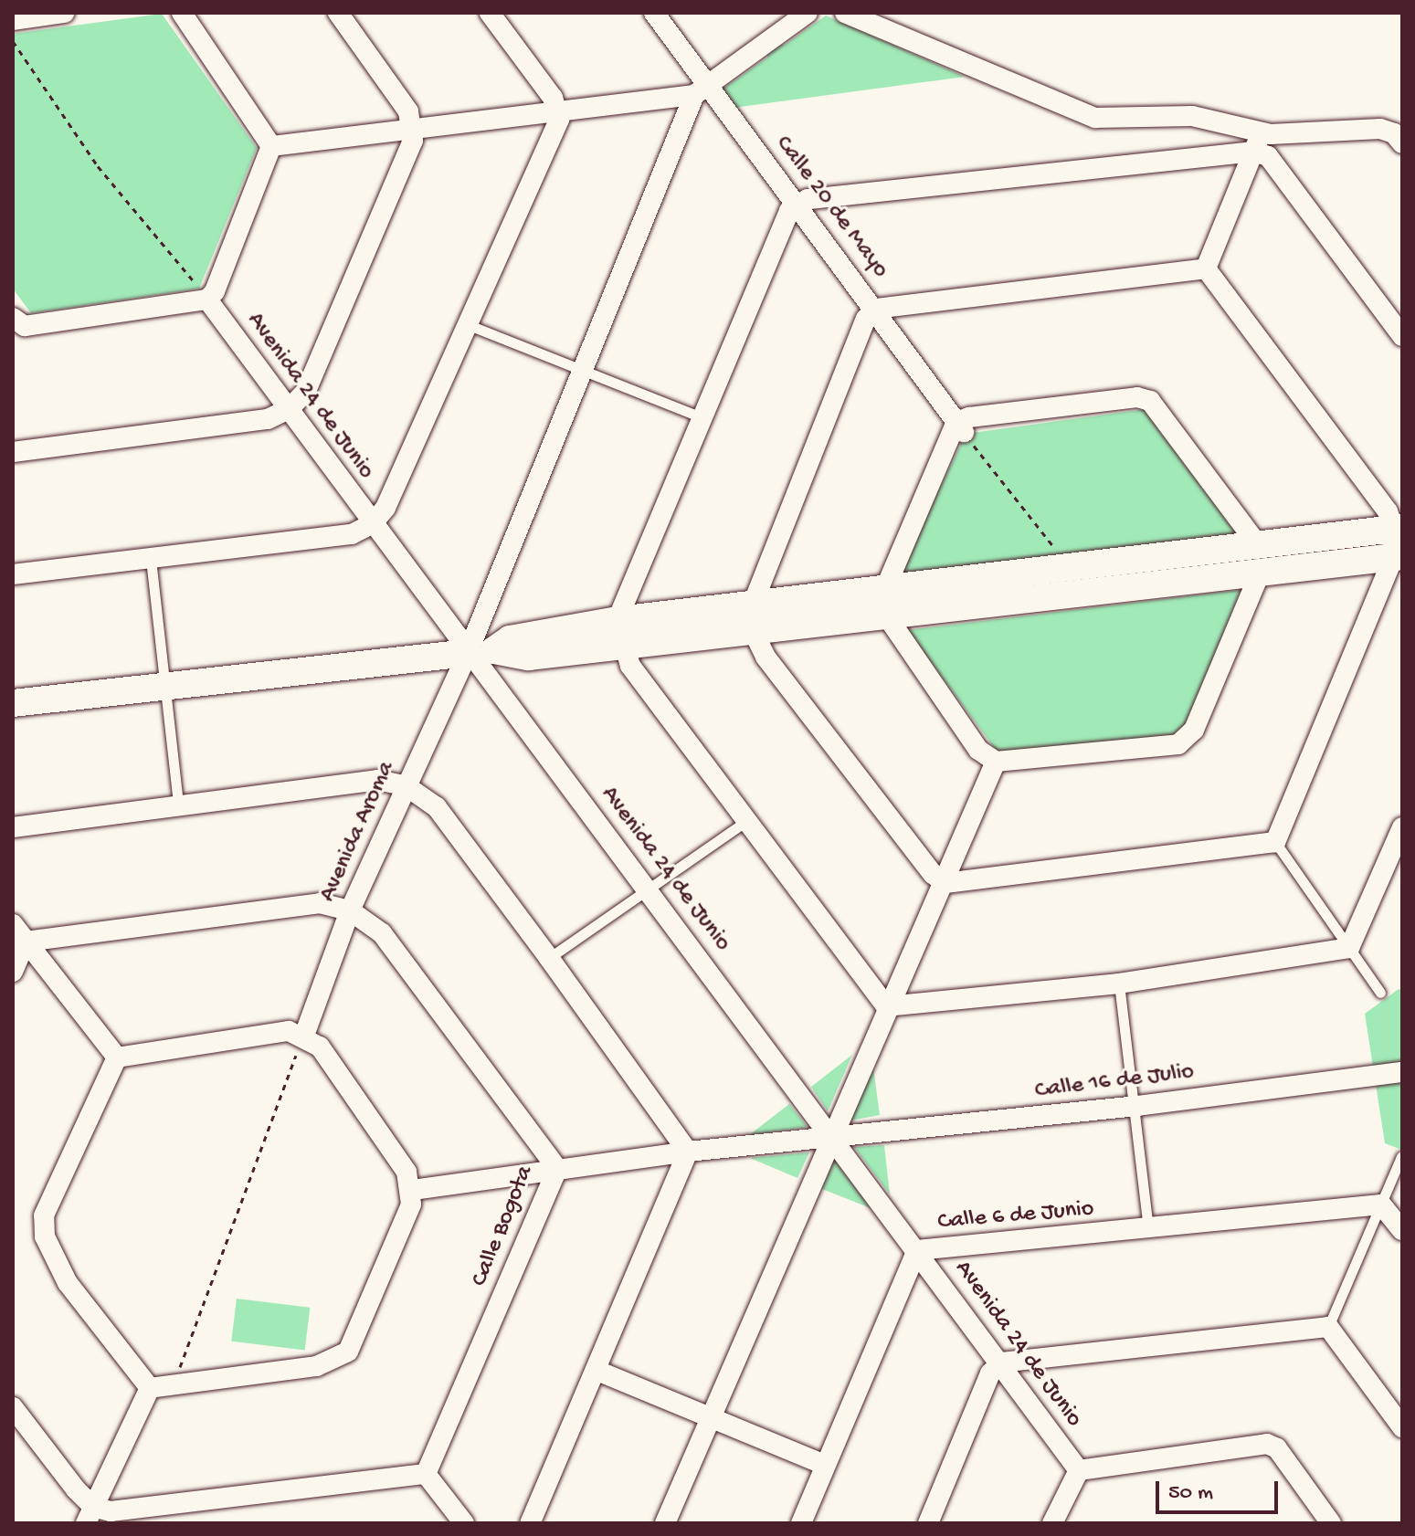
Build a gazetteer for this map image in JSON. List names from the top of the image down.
{
  "streets": {
    "street": [
      "Calle 20 de Mayo",
      "Avenida 24 de Junio",
      "Avenida Aroma",
      "Calle 16 de Julio",
      "Calle 6 de Junio",
      "Calle Bogota"
    ]
  },
  "crossings": [
    ["Calle 20 de Mayo", "Avenida Aroma"],
    ["Avenida 24 de Junio", "Avenida Aroma"],
    ["Avenida 24 de Junio", "Calle 16 de Julio"],
    ["Avenida 24 de Junio", "Calle 6 de Junio"],
    ["Avenida Aroma", "Calle Bogota"],
    ["Calle 16 de Julio", "Calle Bogota"]
  ],
  "scale_bar": "50 m"
}
